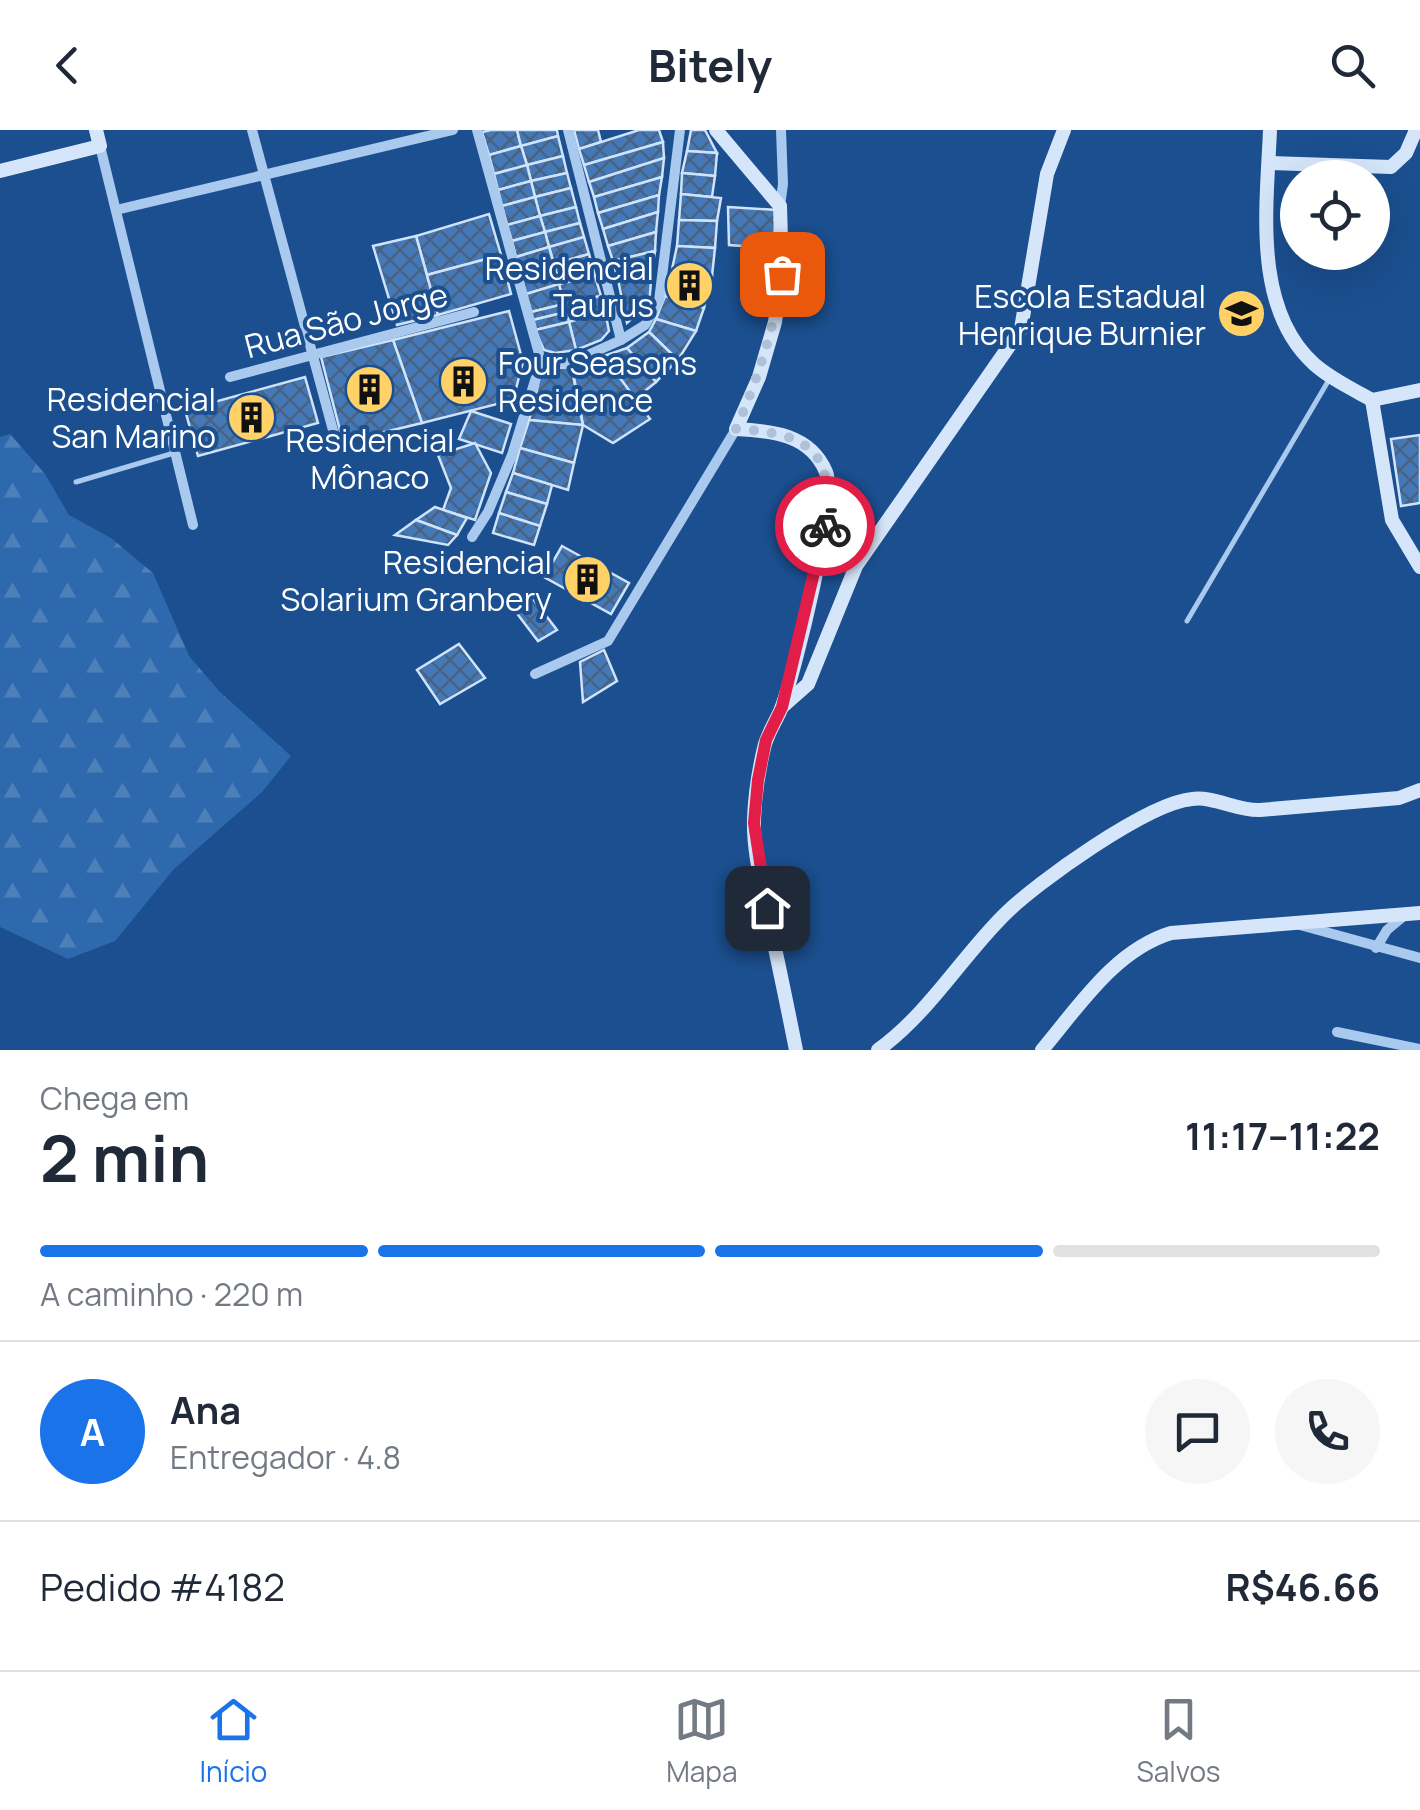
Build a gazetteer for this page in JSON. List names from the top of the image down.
{
  "streets": {
    "street": ["Rua São Jorge"]
  },
  "places": {
    "building": [
      "Residencial Taurus",
      "Four Seasons Residence",
      "Residencial Mônaco",
      "Residencial San Marino",
      "Residencial Solarium Granbery"
    ],
    "school or university": ["Escola Estadual Henrique Burnier"]
  },
  "page": {
    "header": "Bitely",
    "heading": ["2 min", "Chega em", "11:17–11:22"],
    "panel": [
      "Ana",
      "Entregador · 4.8",
      "Pedido #4182",
      "R$46.66"
    ],
    "bar": "A caminho · 220 m",
    "round": "A",
    "tabs": ["Início", "Mapa", "Salvos"]
  }
}
